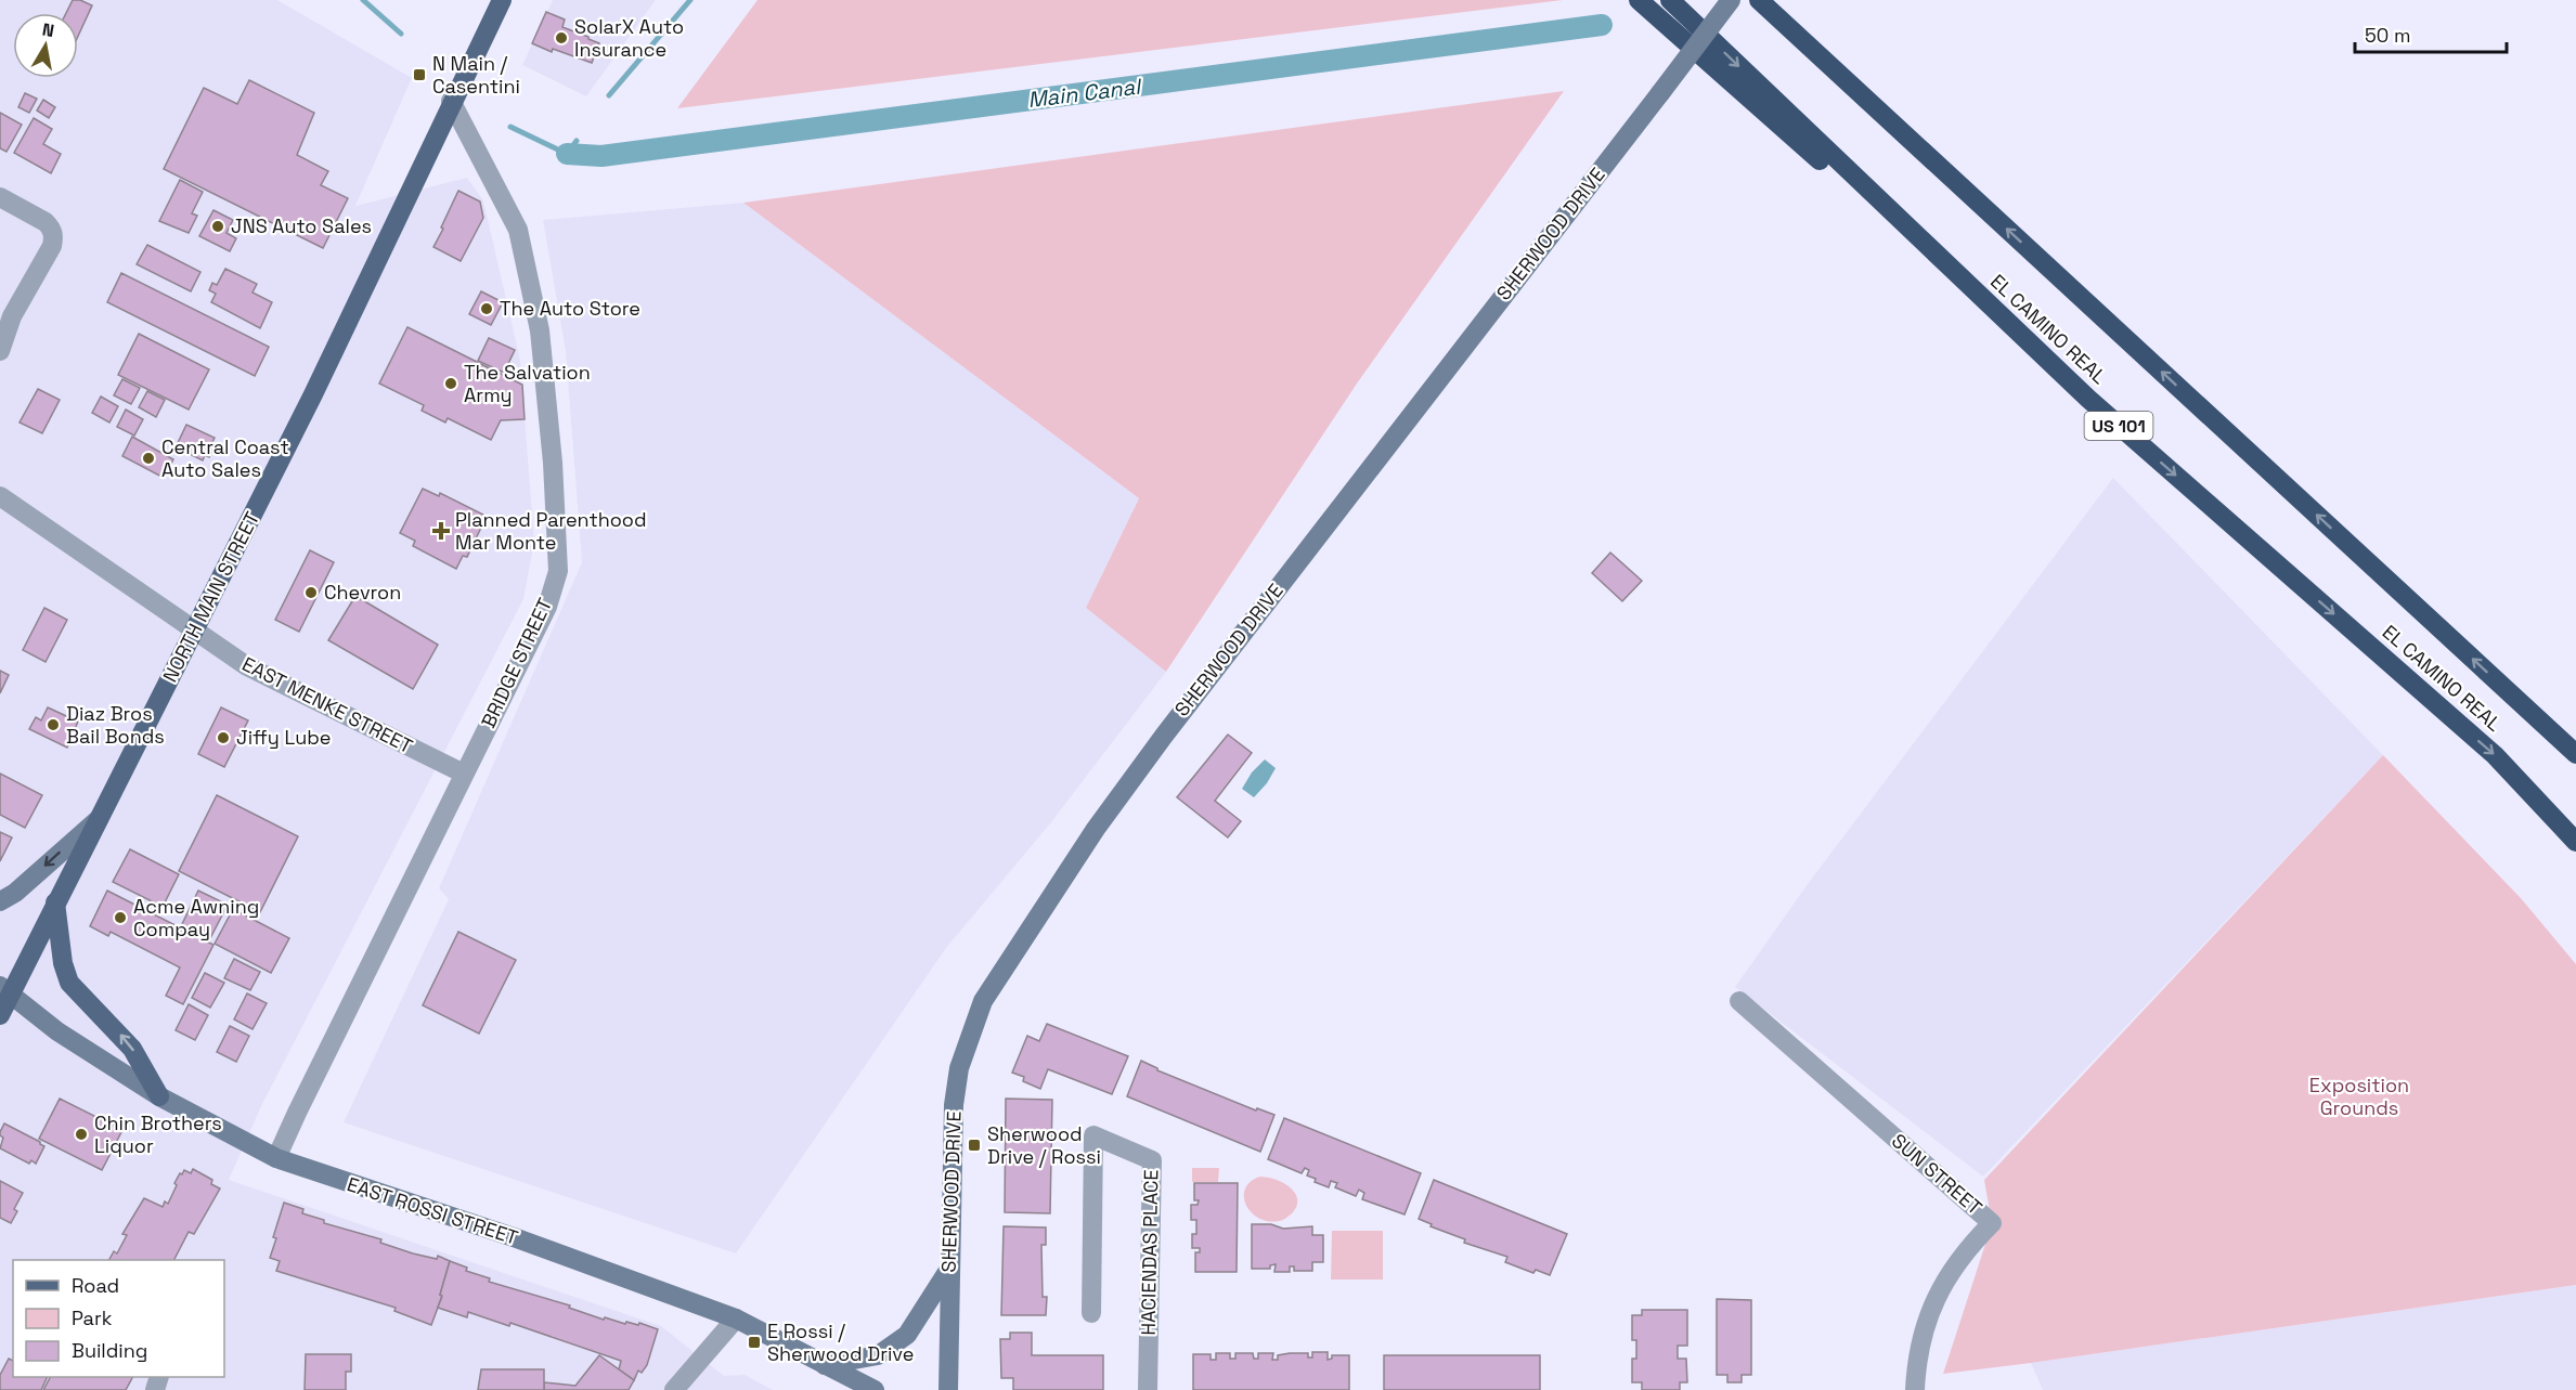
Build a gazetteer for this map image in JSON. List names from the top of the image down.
{
  "streets": {
    "highway": ["EL CAMINO REAL", "US 101"],
    "main road": ["SHERWOOD DRIVE", "NORTH MAIN STREET", "EAST ROSSI STREET"],
    "street": [
      "BRIDGE STREET",
      "EAST MENKE STREET",
      "SUN STREET",
      "HACIENDAS PLACE"
    ]
  },
  "crossings": [
    ["NORTH MAIN STREET", "BRIDGE STREET"],
    ["NORTH MAIN STREET", "EAST MENKE STREET"],
    ["NORTH MAIN STREET", "EAST ROSSI STREET"],
    ["BRIDGE STREET", "EAST MENKE STREET"],
    ["BRIDGE STREET", "EAST ROSSI STREET"]
  ],
  "water": ["Main Canal"],
  "parks": ["Exposition Grounds"],
  "places": {
    "other": [
      "SolarX Auto Insurance",
      "JNS Auto Sales",
      "The Auto Store",
      "The Salvation Army",
      "Central Coast Auto Sales",
      "Chevron",
      "Diaz Bros Bail Bonds",
      "Jiffy Lube",
      "Acme Awning Compay",
      "Chin Brothers Liquor"
    ],
    "transit": ["N Main / Casentini", "Sherwood Drive / Rossi", "E Rossi / Sherwood Drive"],
    "health": ["Planned Parenthood Mar Monte"]
  },
  "legend": ["Road", "Park", "Building"],
  "scale_bar": "50 m",
  "north": "top"
}
